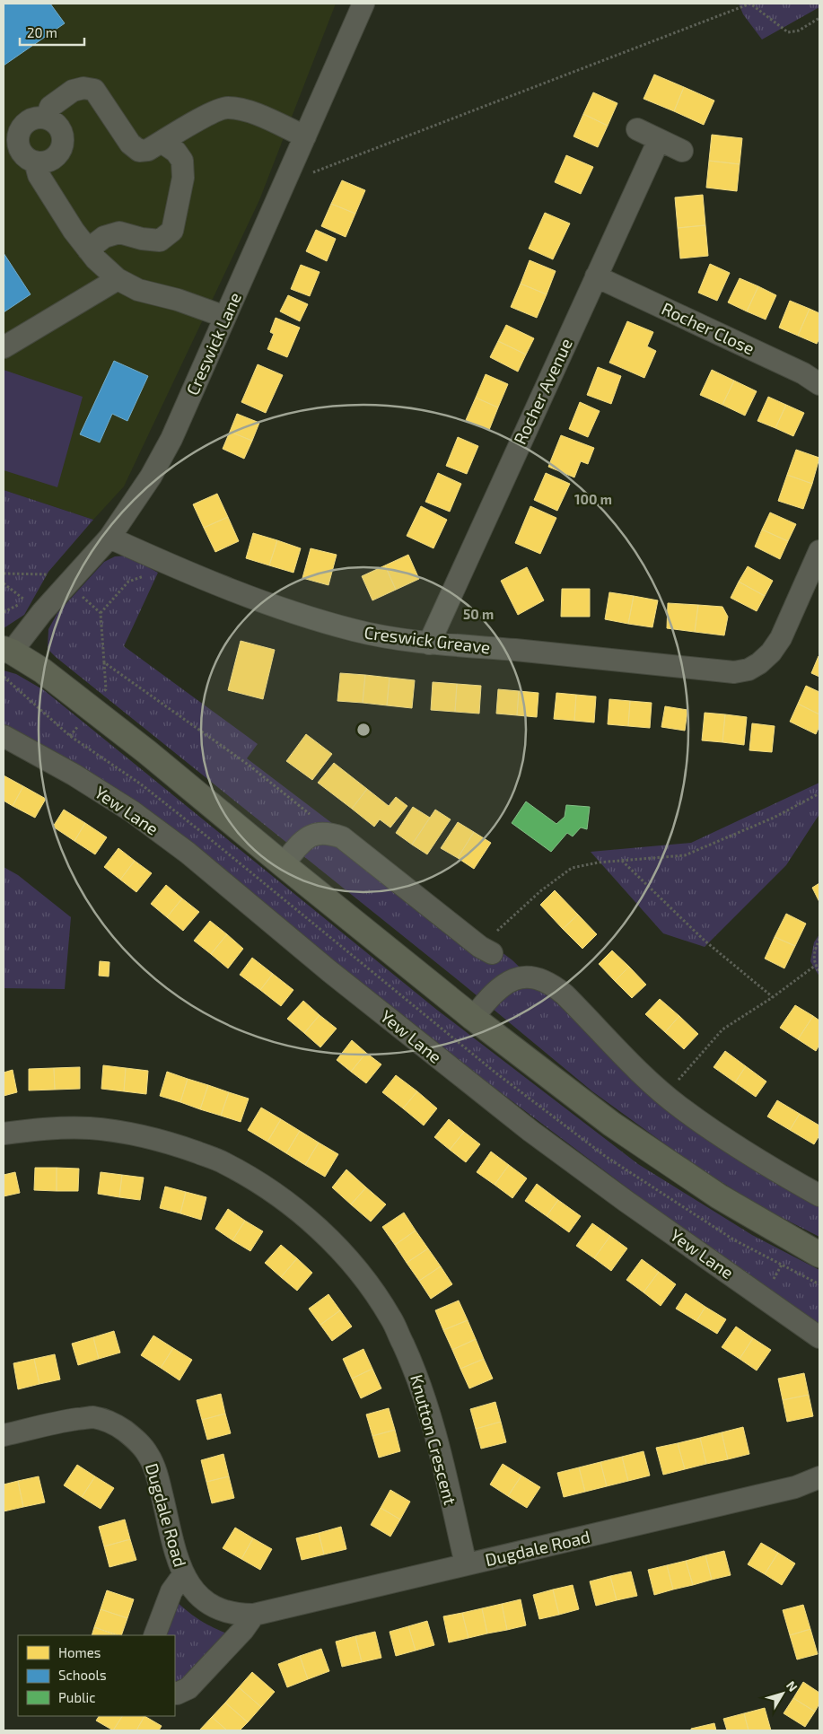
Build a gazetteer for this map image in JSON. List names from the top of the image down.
{
  "streets": {
    "street": [
      "Rocher Close",
      "Creswick Lane",
      "Rocher Avenue",
      "Creswick Greave",
      "Yew Lane",
      "Knutton Crescent",
      "Dugdale Road"
    ]
  },
  "crossings": [
    ["Rocher Close", "Rocher Avenue"],
    ["Creswick Lane", "Creswick Greave"],
    ["Rocher Avenue", "Creswick Greave"],
    ["Knutton Crescent", "Dugdale Road"]
  ],
  "legend": ["Homes", "Schools", "Public"],
  "scale_bar": "20 m",
  "north": "top right",
  "rings": ["100 m", "50 m"]
}
